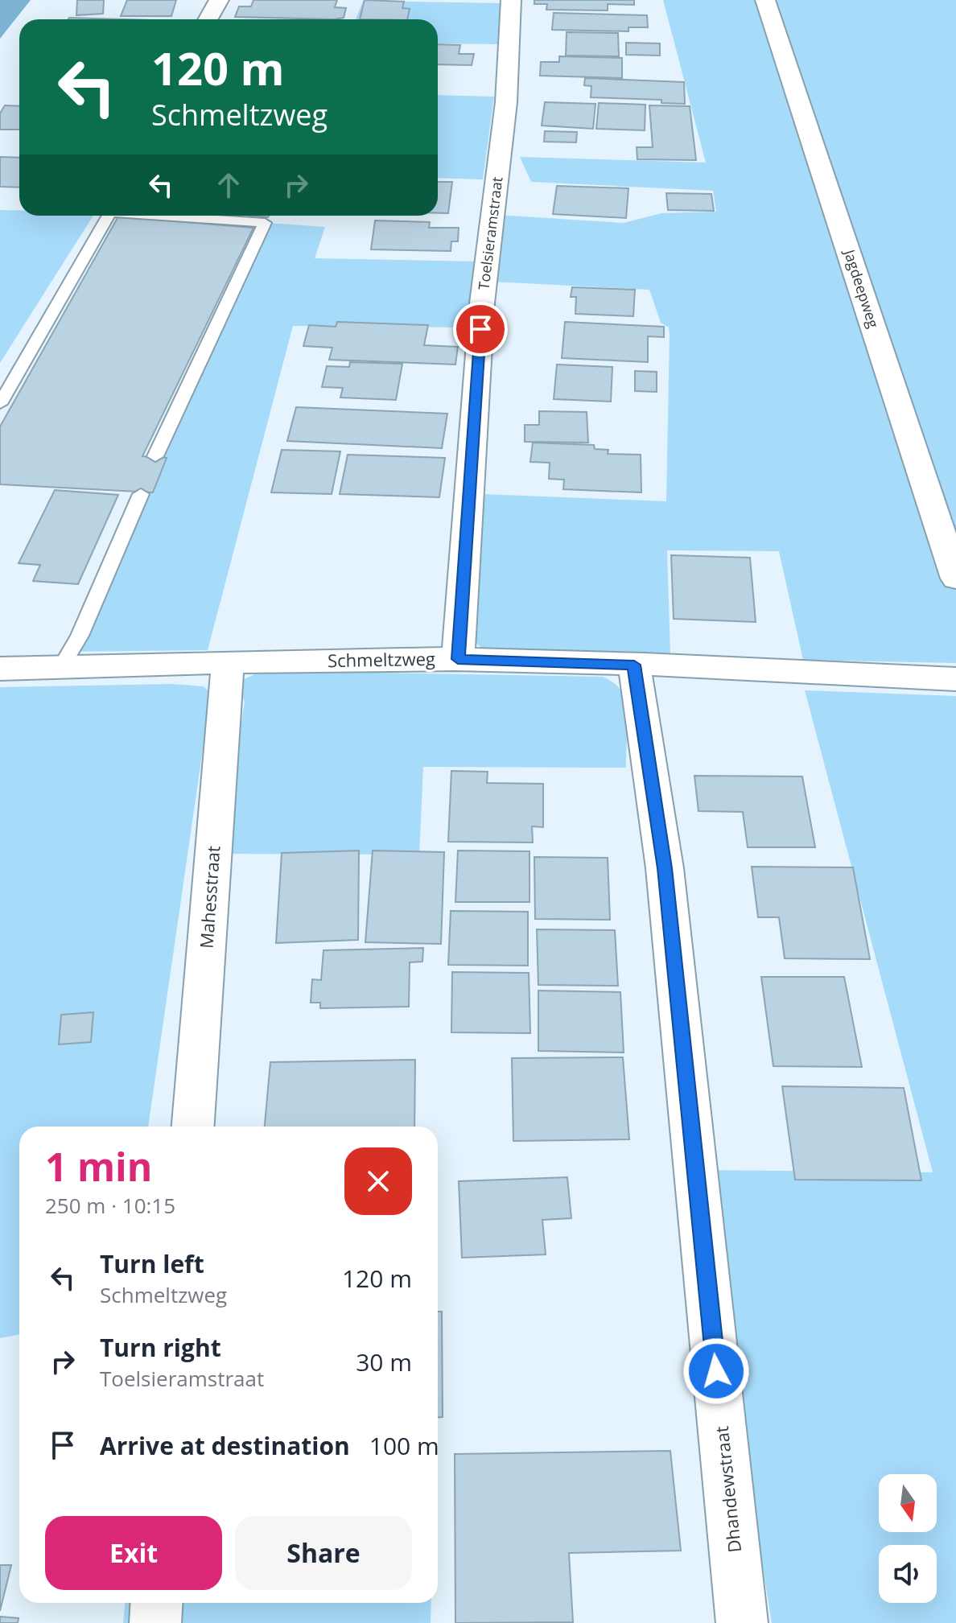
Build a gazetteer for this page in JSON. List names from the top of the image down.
{
  "streets": {
    "street": [
      "Toelsieramstraat",
      "Jagdeepweg",
      "Schmeltzweg",
      "Mahesstraat",
      "Dhandewstraat"
    ]
  },
  "crossings": [
    ["Toelsieramstraat", "Schmeltzweg"],
    ["Schmeltzweg", "Mahesstraat"],
    ["Schmeltzweg", "Dhandewstraat"]
  ],
  "north": "bottom",
  "page": {
    "turn": ["120 m", "Schmeltzweg"],
    "heading": ["1 min", "250 m · 10:15"],
    "list": [
      {
        "name": "Turn left",
        "note": "Schmeltzweg",
        "value": "120 m"
      },
      {
        "name": "Turn right",
        "note": "Toelsieramstraat",
        "value": "30 m"
      },
      {
        "name": "Arrive at destination",
        "value": "100 m"
      }
    ],
    "buttons": ["Exit", "Share"]
  }
}
